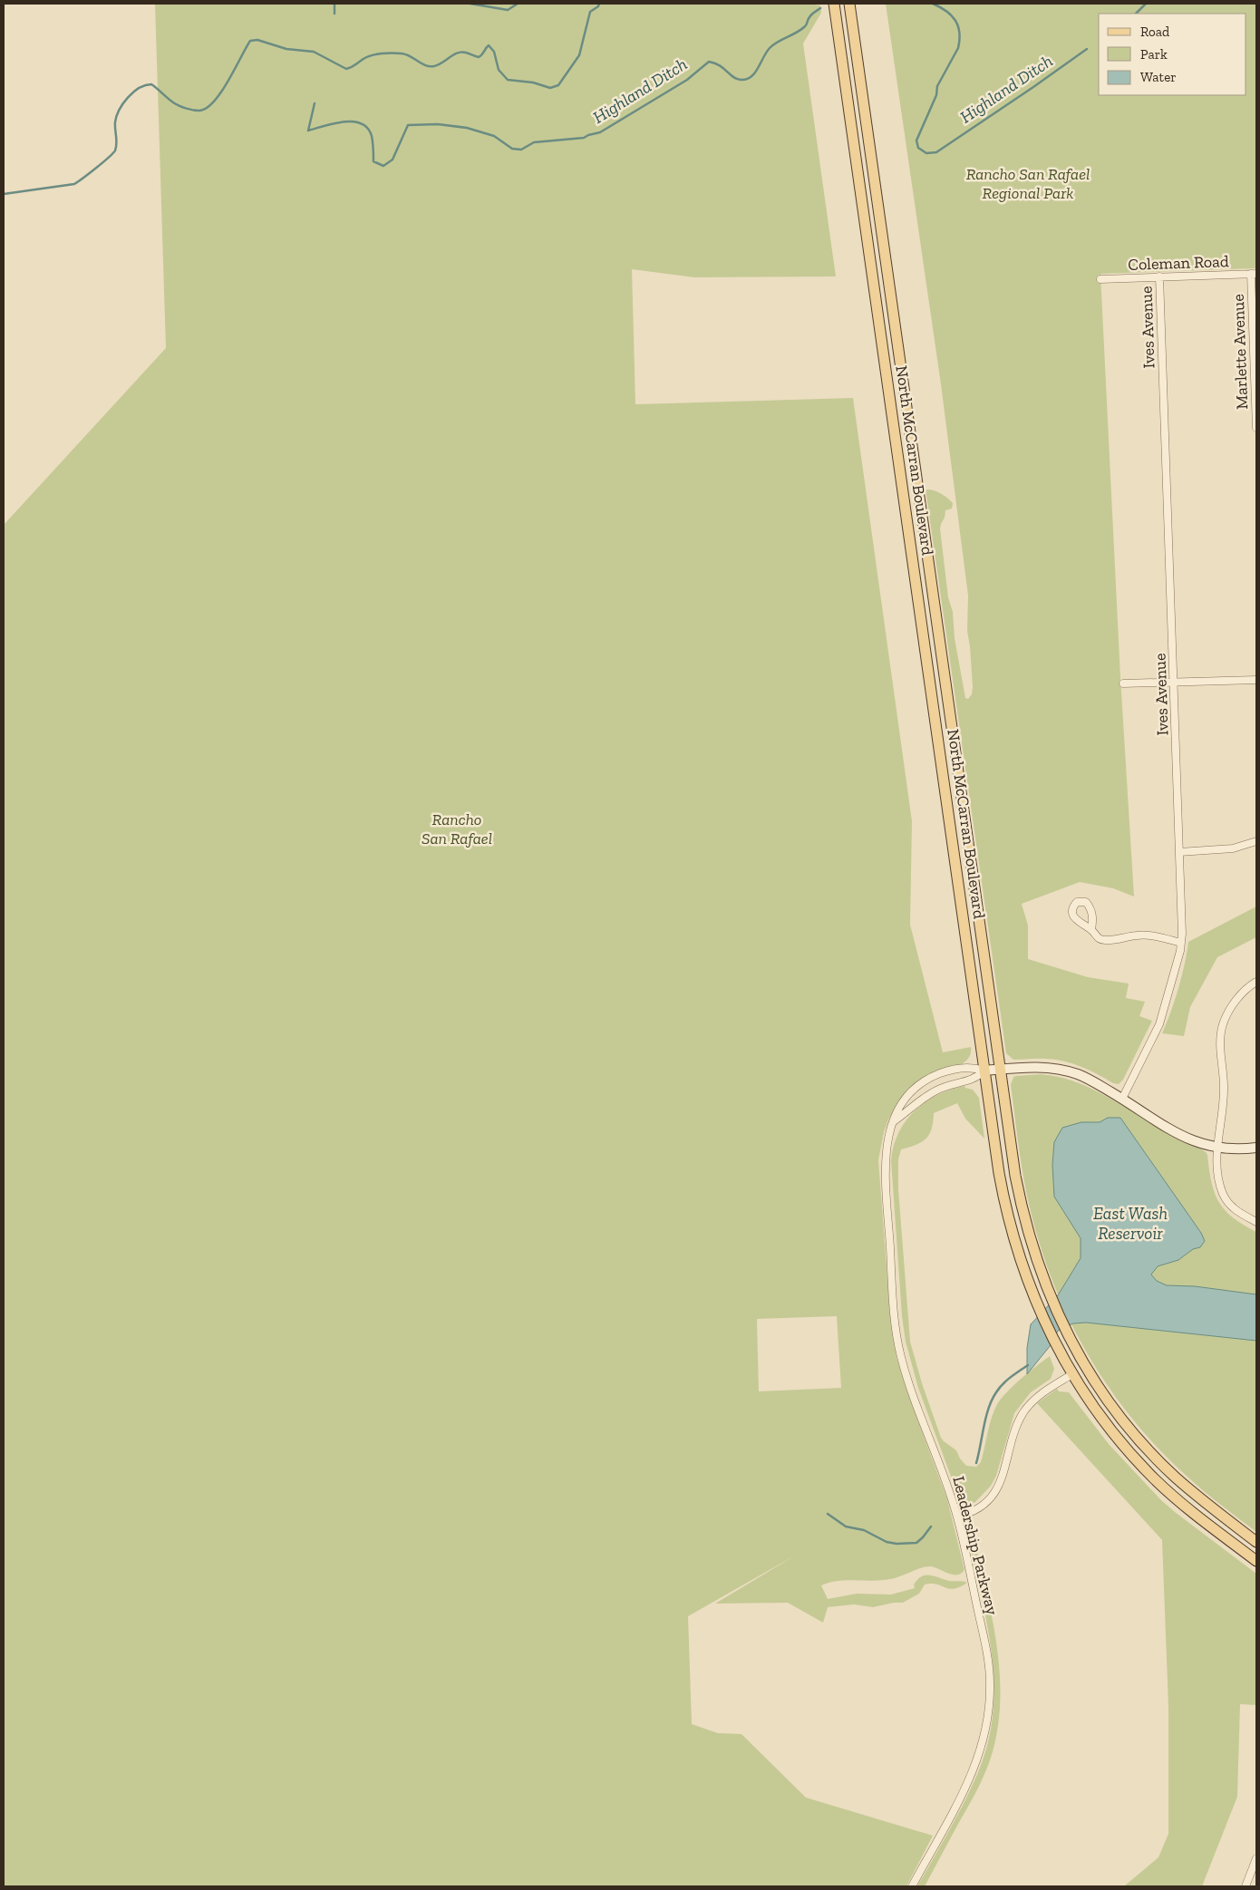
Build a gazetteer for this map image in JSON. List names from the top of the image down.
{
  "streets": {
    "main road": ["North McCarran Boulevard"],
    "street": [
      "Coleman Road",
      "Ives Avenue",
      "Marlette Avenue",
      "Leadership Parkway"
    ]
  },
  "crossings": [
    ["Coleman Road", "Ives Avenue"],
    ["Coleman Road", "Marlette Avenue"],
    ["North McCarran Boulevard", "Leadership Parkway"]
  ],
  "water": ["Highland Ditch", "East Wash Reservoir"],
  "parks": ["Rancho San Rafael Regional Park", "Rancho San Rafael"],
  "legend": ["Road", "Park", "Water"]
}
